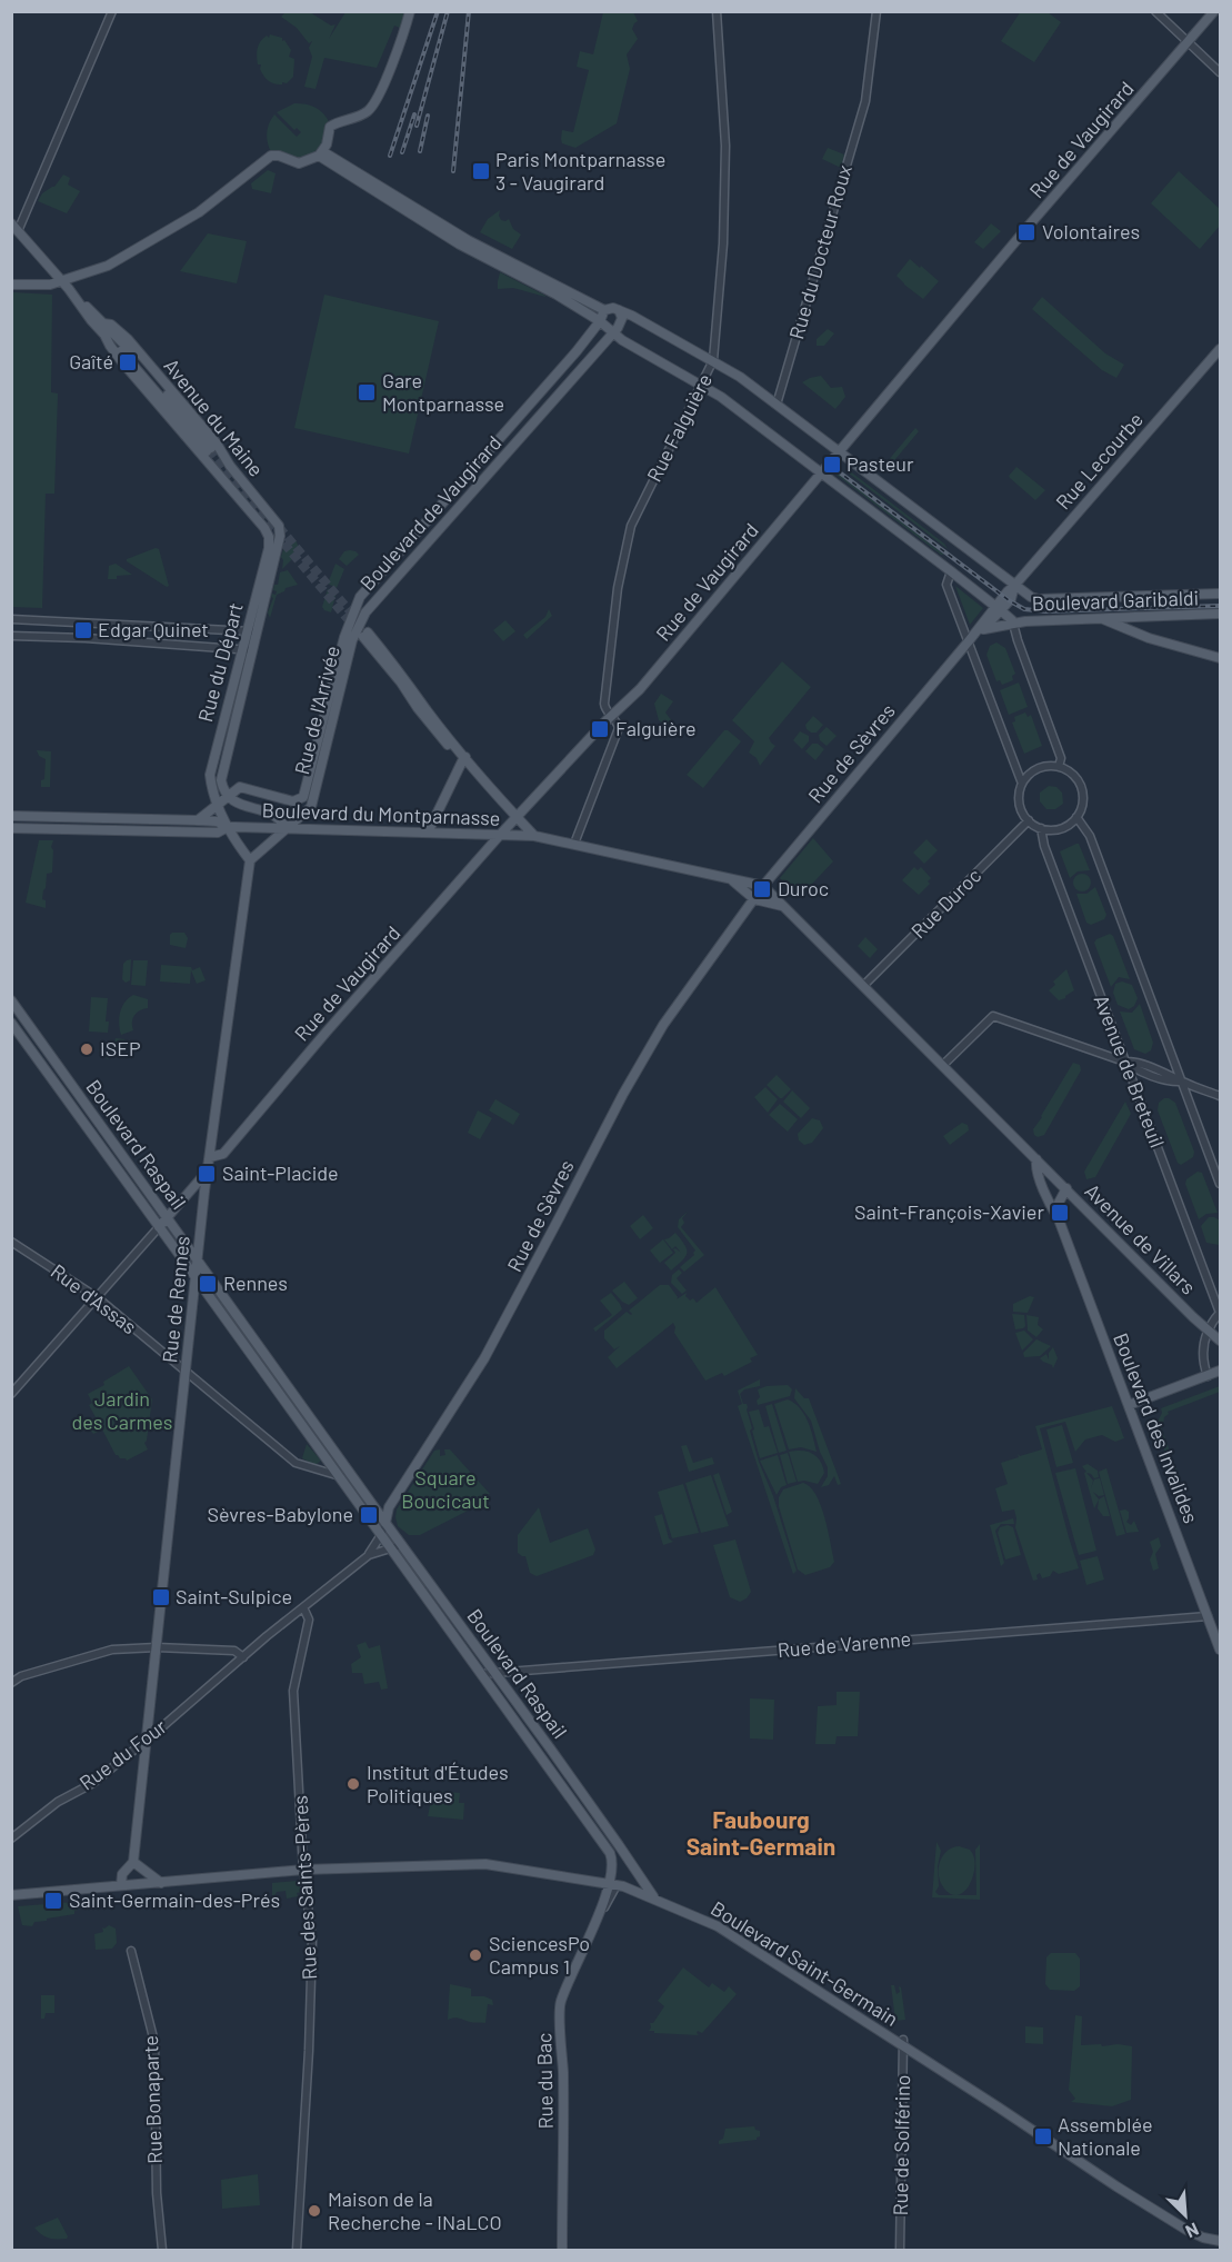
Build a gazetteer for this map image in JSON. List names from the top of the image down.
{
  "streets": {
    "main road": [
      "Rue de Vaugirard",
      "Avenue du Maine",
      "Rue Lecourbe",
      "Boulevard de Vaugirard",
      "Boulevard Garibaldi",
      "Rue du Départ",
      "Rue de l'Arrivée",
      "Rue de Sèvres",
      "Boulevard du Montparnasse",
      "Boulevard Raspail",
      "Avenue de Villars",
      "Rue de Rennes",
      "Boulevard des Invalides",
      "Boulevard Saint-Germain",
      "Rue du Bac"
    ],
    "street": [
      "Rue du Docteur Roux",
      "Rue Falguière",
      "Rue Duroc",
      "Avenue de Breteuil",
      "Rue d'Assas",
      "Rue de Varenne",
      "Rue du Four",
      "Rue des Saints-Pères",
      "Rue Bonaparte",
      "Rue de Solférino"
    ]
  },
  "crossings": [
    ["Rue de Vaugirard", "Rue Falguière"],
    ["Rue de Vaugirard", "Boulevard Garibaldi"],
    ["Rue de Vaugirard", "Boulevard du Montparnasse"],
    ["Rue de Vaugirard", "Rue de Rennes"],
    ["Rue du Docteur Roux", "Boulevard Garibaldi"],
    ["Avenue du Maine", "Rue du Départ"],
    ["Rue Falguière", "Boulevard Garibaldi"],
    ["Rue Falguière", "Boulevard du Montparnasse"],
    ["Rue Lecourbe", "Boulevard Garibaldi"],
    ["Rue Lecourbe", "Rue de Sèvres"],
    ["Boulevard de Vaugirard", "Boulevard Garibaldi"],
    ["Boulevard de Vaugirard", "Rue de l'Arrivée"],
    ["Boulevard Garibaldi", "Rue de Sèvres"],
    ["Rue du Départ", "Rue de l'Arrivée"],
    ["Rue de l'Arrivée", "Boulevard du Montparnasse"],
    ["Rue de l'Arrivée", "Rue de Rennes"],
    ["Rue de Sèvres", "Boulevard du Montparnasse"],
    ["Rue de Sèvres", "Boulevard Raspail"],
    ["Rue de Sèvres", "Rue du Four"],
    ["Rue de Sèvres", "Rue des Saints-Pères"],
    ["Rue Duroc", "Avenue de Breteuil"],
    ["Boulevard Raspail", "Rue d'Assas"],
    ["Boulevard Raspail", "Rue de Rennes"],
    ["Boulevard Raspail", "Rue de Varenne"],
    ["Boulevard Raspail", "Boulevard Saint-Germain"],
    ["Boulevard Raspail", "Rue du Bac"],
    ["Rue d'Assas", "Rue de Rennes"],
    ["Rue de Rennes", "Rue du Four"],
    ["Boulevard des Invalides", "Rue de Varenne"],
    ["Rue des Saints-Pères", "Boulevard Saint-Germain"],
    ["Boulevard Saint-Germain", "Rue du Bac"],
    ["Boulevard Saint-Germain", "Rue de Solférino"]
  ],
  "districts": ["Faubourg Saint-Germain"],
  "parks": ["Jardin des Carmes", "Square Boucicaut"],
  "places": {
    "transit": [
      "Paris Montparnasse 3 - Vaugirard",
      "Volontaires",
      "Gaîté",
      "Gare Montparnasse",
      "Pasteur",
      "Edgar Quinet",
      "Falguière",
      "Duroc",
      "Saint-Placide",
      "Saint-François-Xavier",
      "Rennes",
      "Sèvres-Babylone",
      "Saint-Sulpice",
      "Saint-Germain-des-Prés",
      "Assemblée Nationale"
    ],
    "other": [
      "ISEP",
      "Institut d'Études Politiques",
      "SciencesPo Campus 1",
      "Maison de la Recherche - INaLCO"
    ]
  },
  "north": "bottom right"
}
